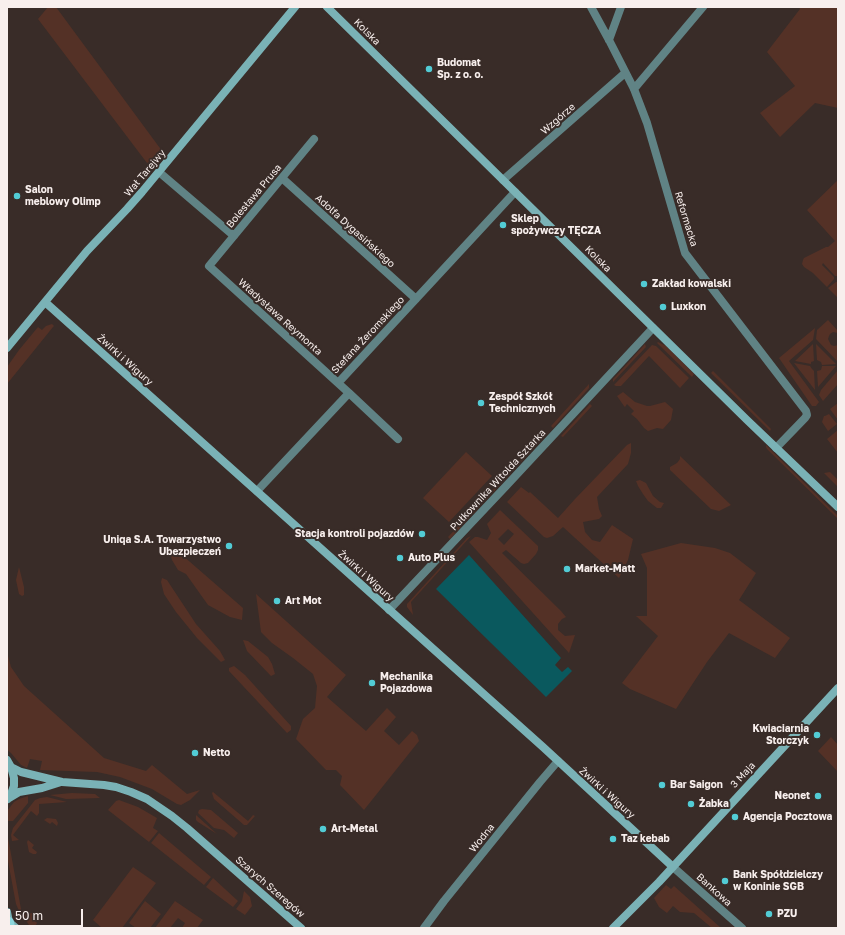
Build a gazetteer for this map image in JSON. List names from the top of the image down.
{
  "streets": {
    "street": [
      "Kolska",
      "Wzgórze",
      "Wał Tarejwy",
      "Bolesława Prusa",
      "Reformacka",
      "Adolfa Dygasińskiego",
      "Władysława Reymonta",
      "Stefana Żeromskiego",
      "Żwirki i Wigury",
      "Pułkownika Witolda Sztarka",
      "3 Maja",
      "Wodna",
      "Szarych Szeregów",
      "Bankowa"
    ]
  },
  "crossings": [
    ["Kolska", "Wzgórze"],
    ["Kolska", "Reformacka"],
    ["Kolska", "Stefana Żeromskiego"],
    ["Kolska", "Pułkownika Witolda Sztarka"],
    ["Wzgórze", "Reformacka"],
    ["Wał Tarejwy", "Żwirki i Wigury"],
    ["Bolesława Prusa", "Adolfa Dygasińskiego"],
    ["Bolesława Prusa", "Władysława Reymonta"],
    ["Adolfa Dygasińskiego", "Stefana Żeromskiego"],
    ["Władysława Reymonta", "Stefana Żeromskiego"],
    ["Żwirki i Wigury", "Pułkownika Witolda Sztarka"],
    ["Żwirki i Wigury", "3 Maja"],
    ["Żwirki i Wigury", "Wodna"],
    ["Żwirki i Wigury", "Bankowa"],
    ["3 Maja", "Bankowa"]
  ],
  "places": [
    "Budomat Sp. z o. o.",
    "Salon meblowy Olimp",
    "Sklep spożywczy TĘCZA",
    "Zakład kowalski",
    "Luxkon",
    "Zespół Szkół Technicznych",
    "Stacja kontroli pojazdów",
    "Uniqa S.A. Towarzystwo Ubezpieczeń",
    "Auto Plus",
    "Market-Matt",
    "Art Mot",
    "Mechanika Pojazdowa",
    "Kwiaciarnia Storczyk",
    "Netto",
    "Bar Saigon",
    "Neonet",
    "Żabka",
    "Agencja Pocztowa",
    "Art-Metal",
    "Taz kebab",
    "Bank Spółdzielczy w Koninie SGB",
    "PZU"
  ],
  "scale_bar": "50 m"
}
